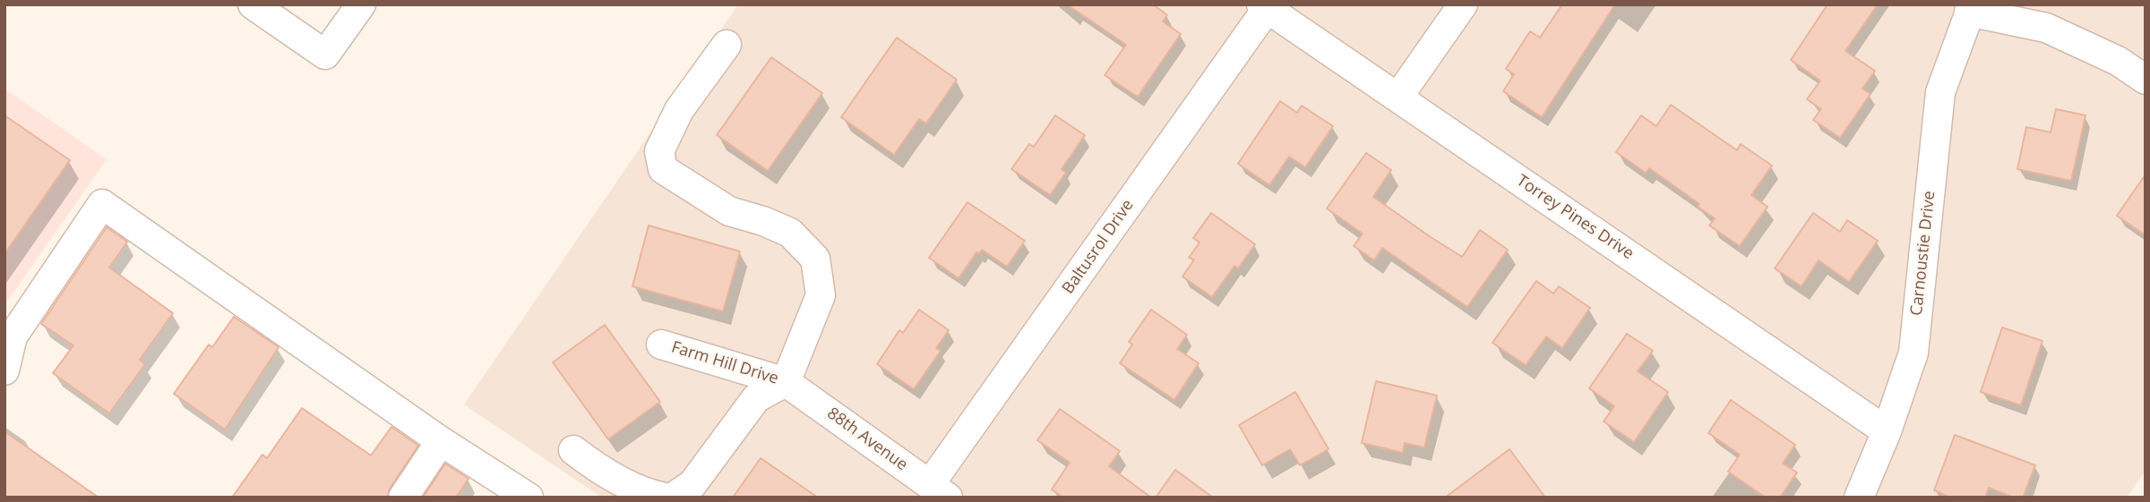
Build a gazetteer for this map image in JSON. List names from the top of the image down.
{
  "streets": {
    "street": [
      "Torrey Pines Drive",
      "Baltusrol Drive",
      "Carnoustie Drive",
      "Farm Hill Drive",
      "88th Avenue"
    ]
  },
  "crossings": [
    ["Torrey Pines Drive", "Baltusrol Drive"],
    ["Torrey Pines Drive", "Carnoustie Drive"],
    ["Baltusrol Drive", "88th Avenue"],
    ["Farm Hill Drive", "88th Avenue"]
  ]
}
